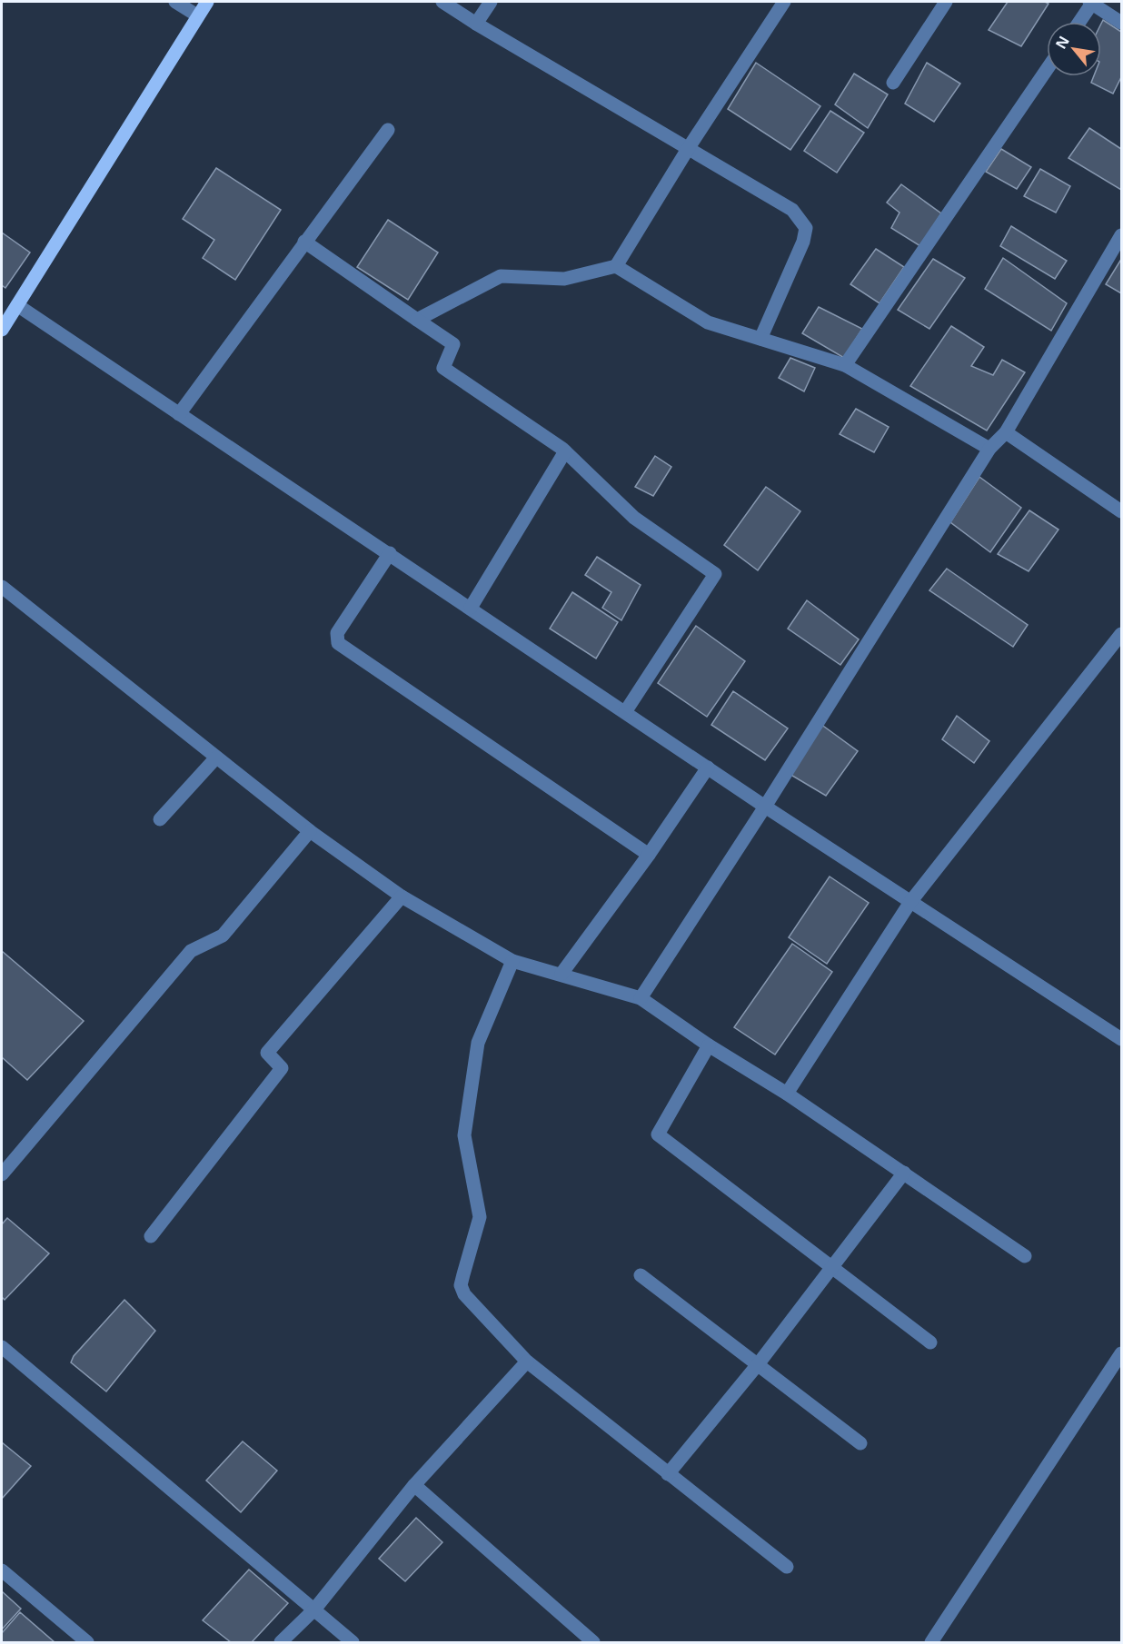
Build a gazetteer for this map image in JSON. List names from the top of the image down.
{
  "north": "top left"
}
